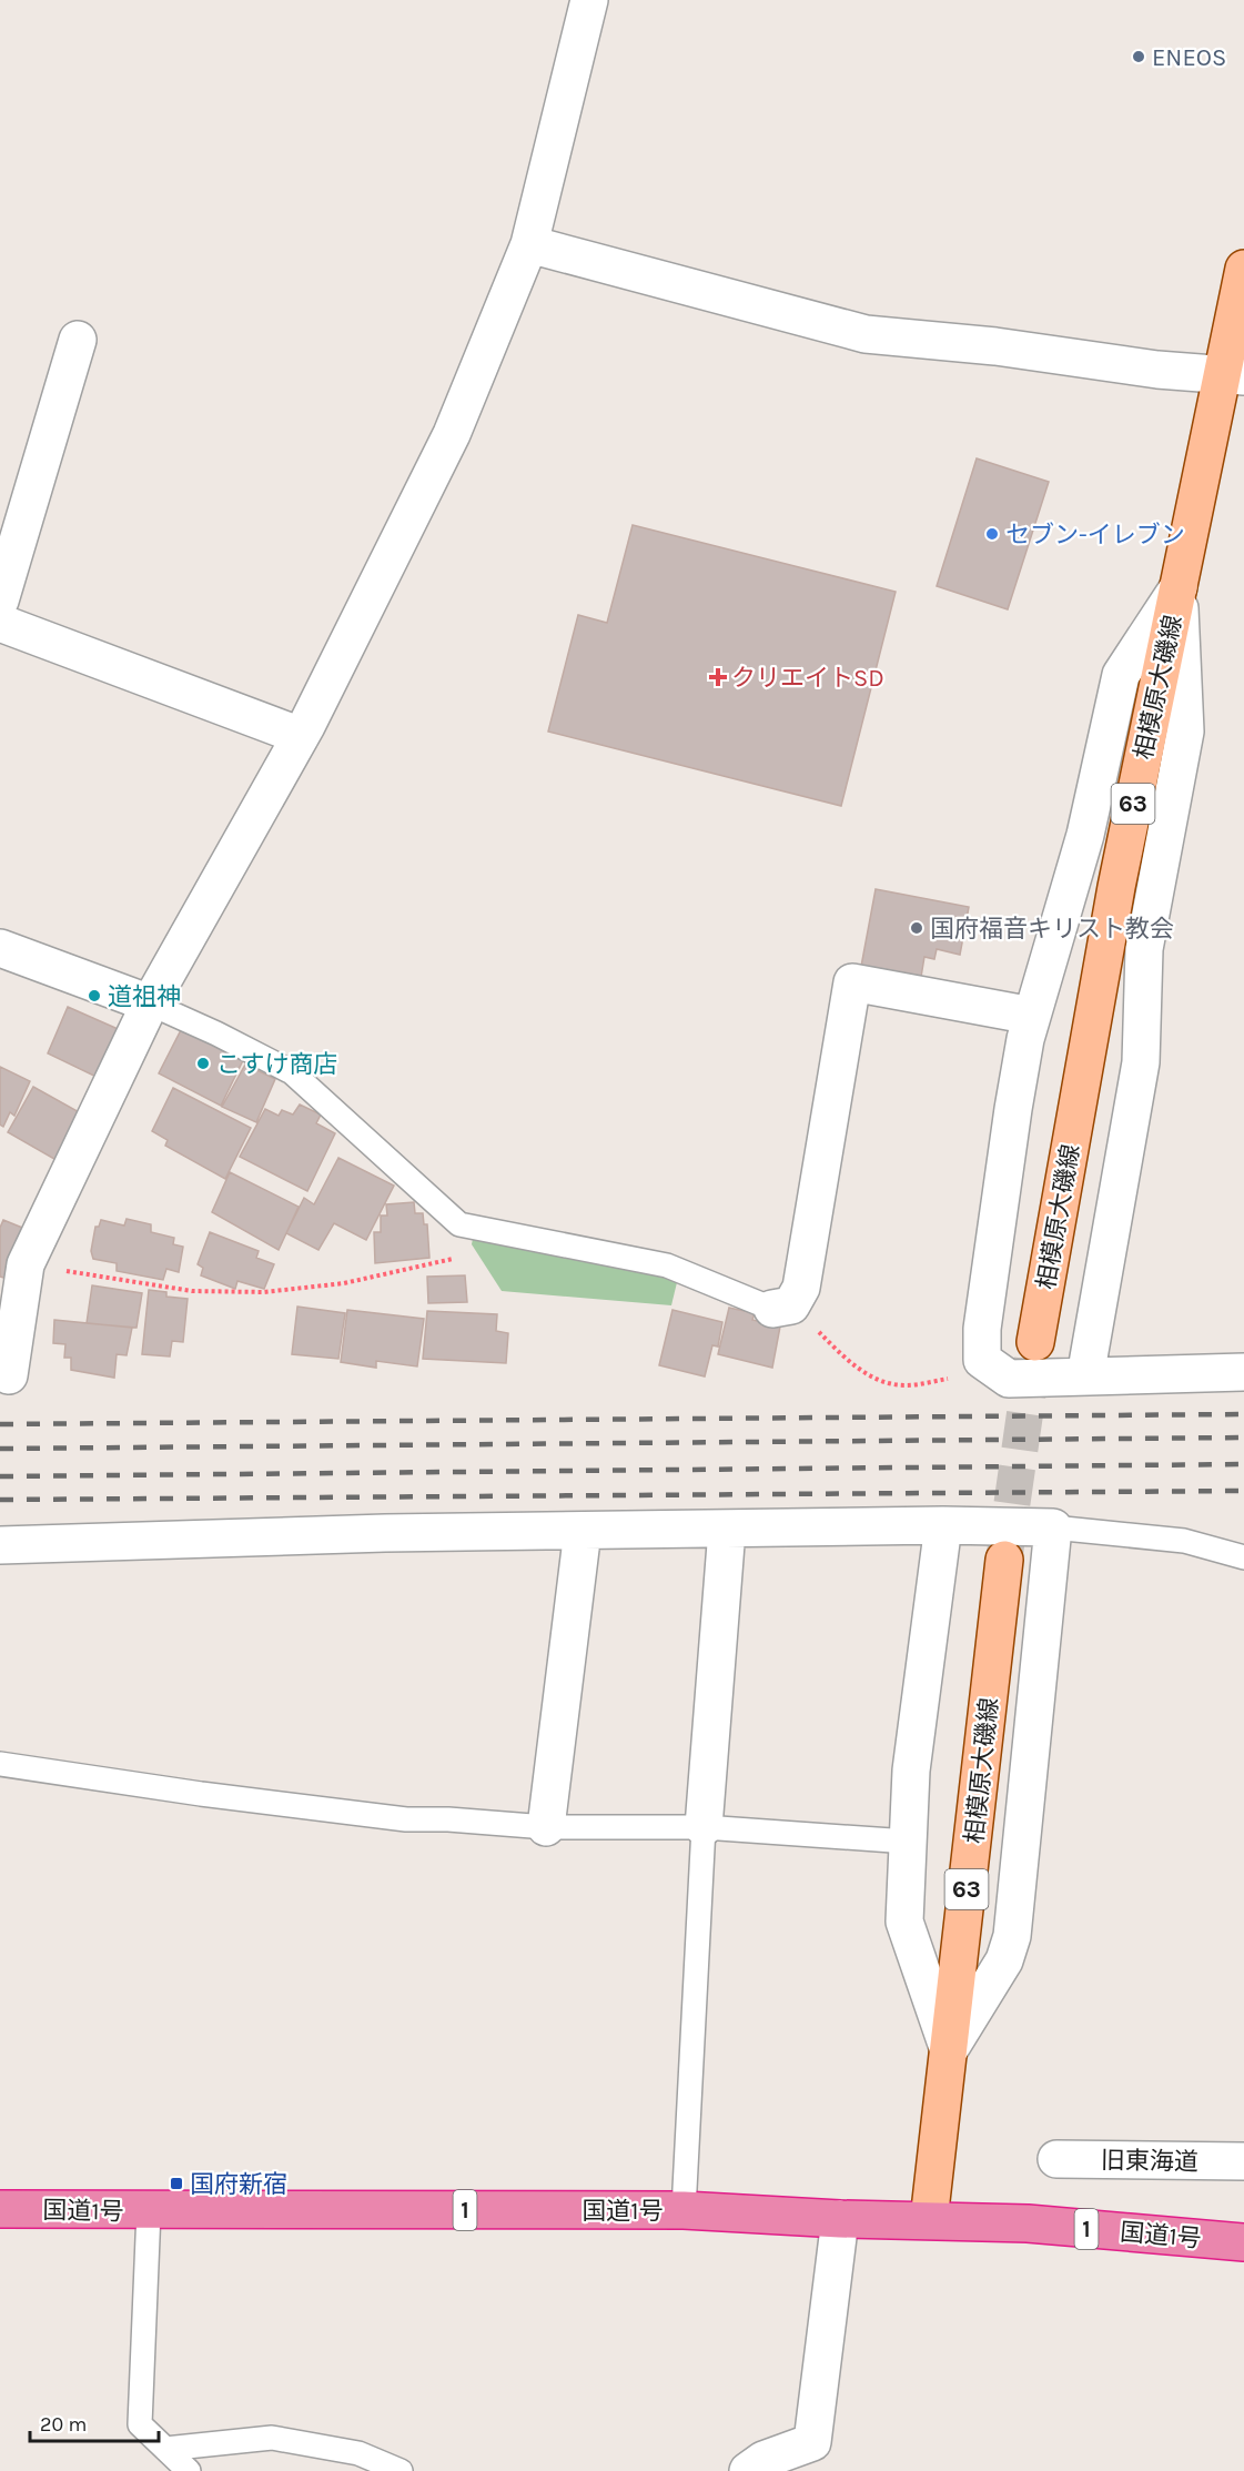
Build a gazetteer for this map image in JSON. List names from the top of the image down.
{
  "streets": {
    "highway": ["国道1号", "1"],
    "main road": ["相模原大磯線", "63"],
    "street": ["旧東海道"]
  },
  "crossings": [
    ["相模原大磯線", "国道1号"]
  ],
  "places": {
    "other": [
      "ENEOS",
      "セブン-イレブン",
      "国府福音キリスト教会",
      "道祖神",
      "こすけ商店"
    ],
    "health": ["クリエイトSD"],
    "transit": ["国府新宿"]
  },
  "scale_bar": "20 m"
}
